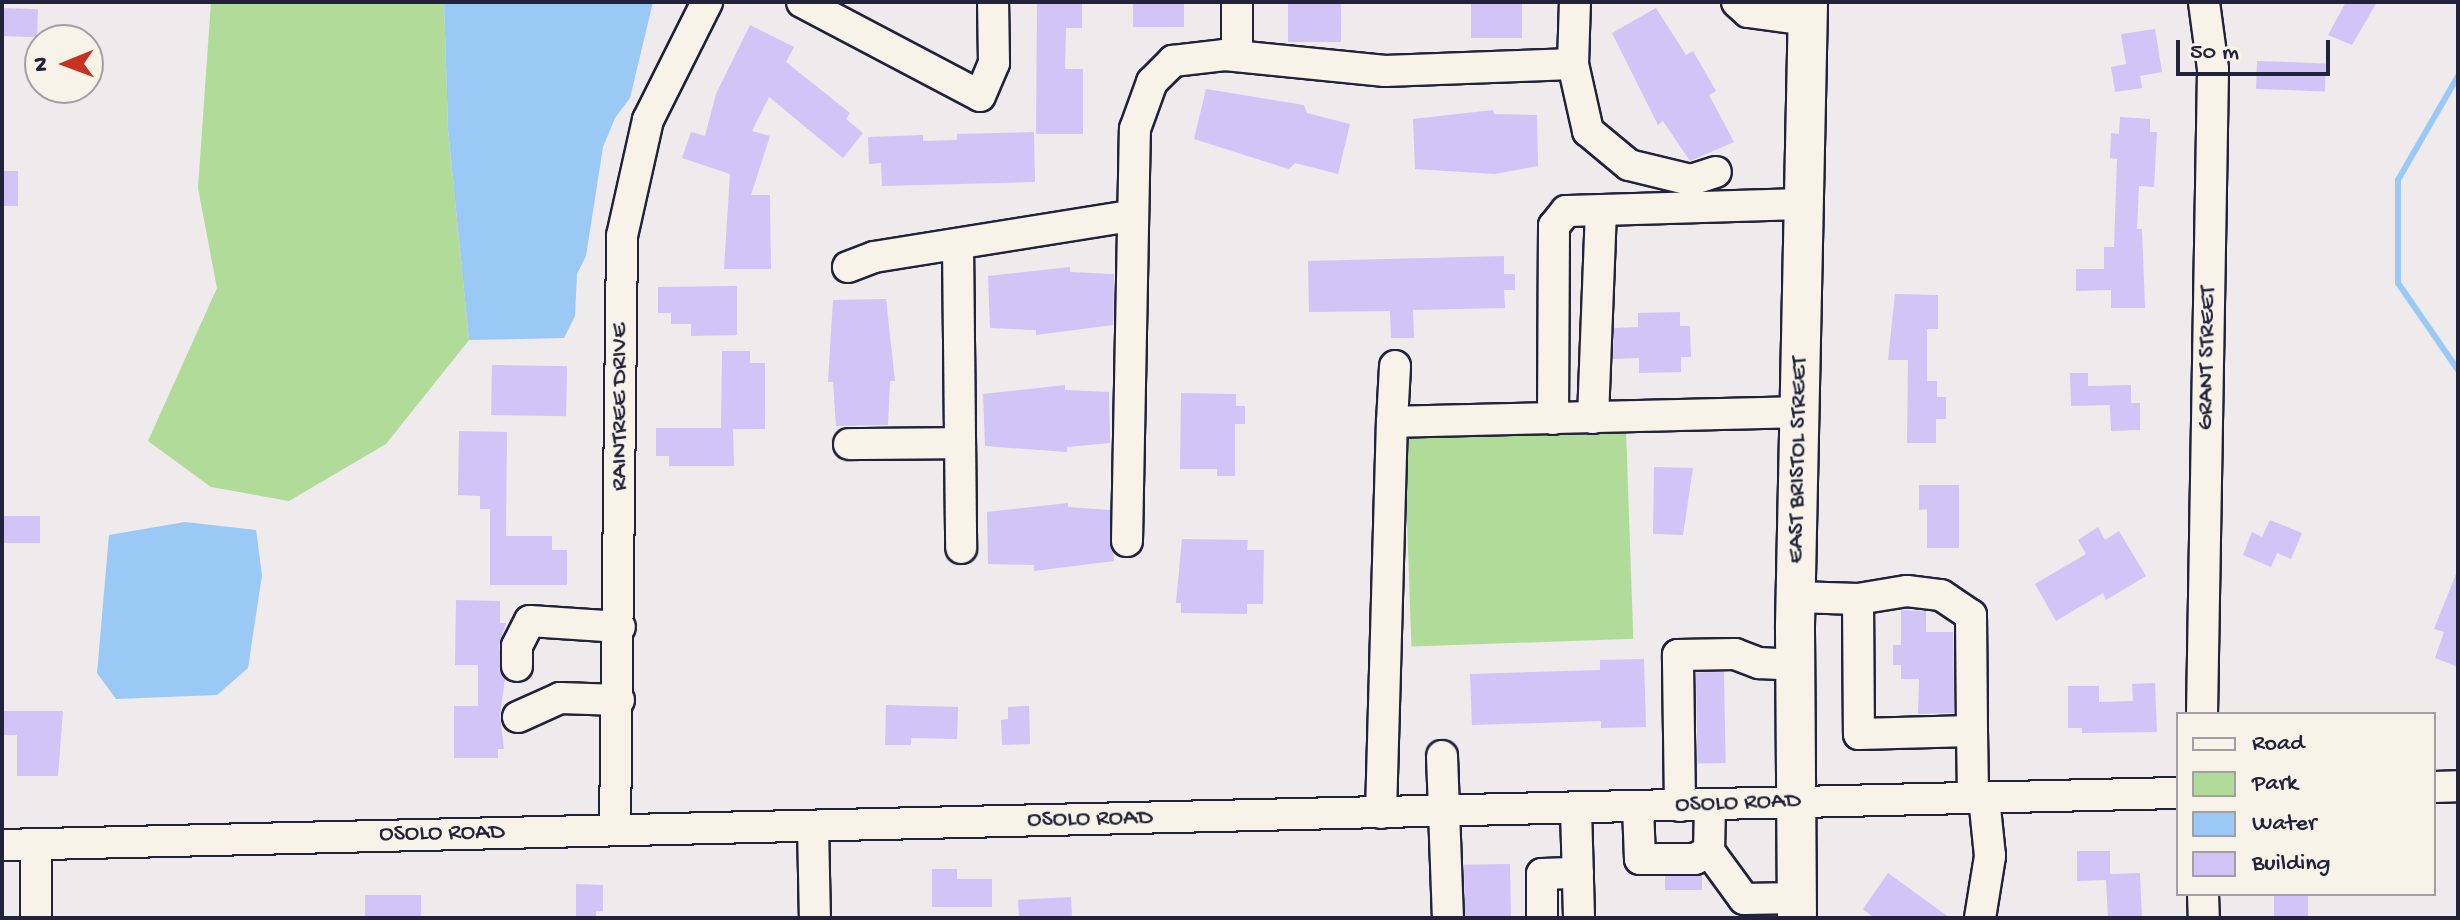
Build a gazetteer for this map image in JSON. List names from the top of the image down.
{
  "streets": {
    "main road": ["EAST BRISTOL STREET"],
    "street": ["GRANT STREET", "RAINTREE DRIVE", "OSOLO ROAD"]
  },
  "crossings": [
    ["RAINTREE DRIVE", "OSOLO ROAD"],
    ["EAST BRISTOL STREET", "OSOLO ROAD"]
  ],
  "legend": [
    "Road",
    "Park",
    "Water",
    "Building"
  ],
  "scale_bar": "50 m",
  "north": "left"
}
